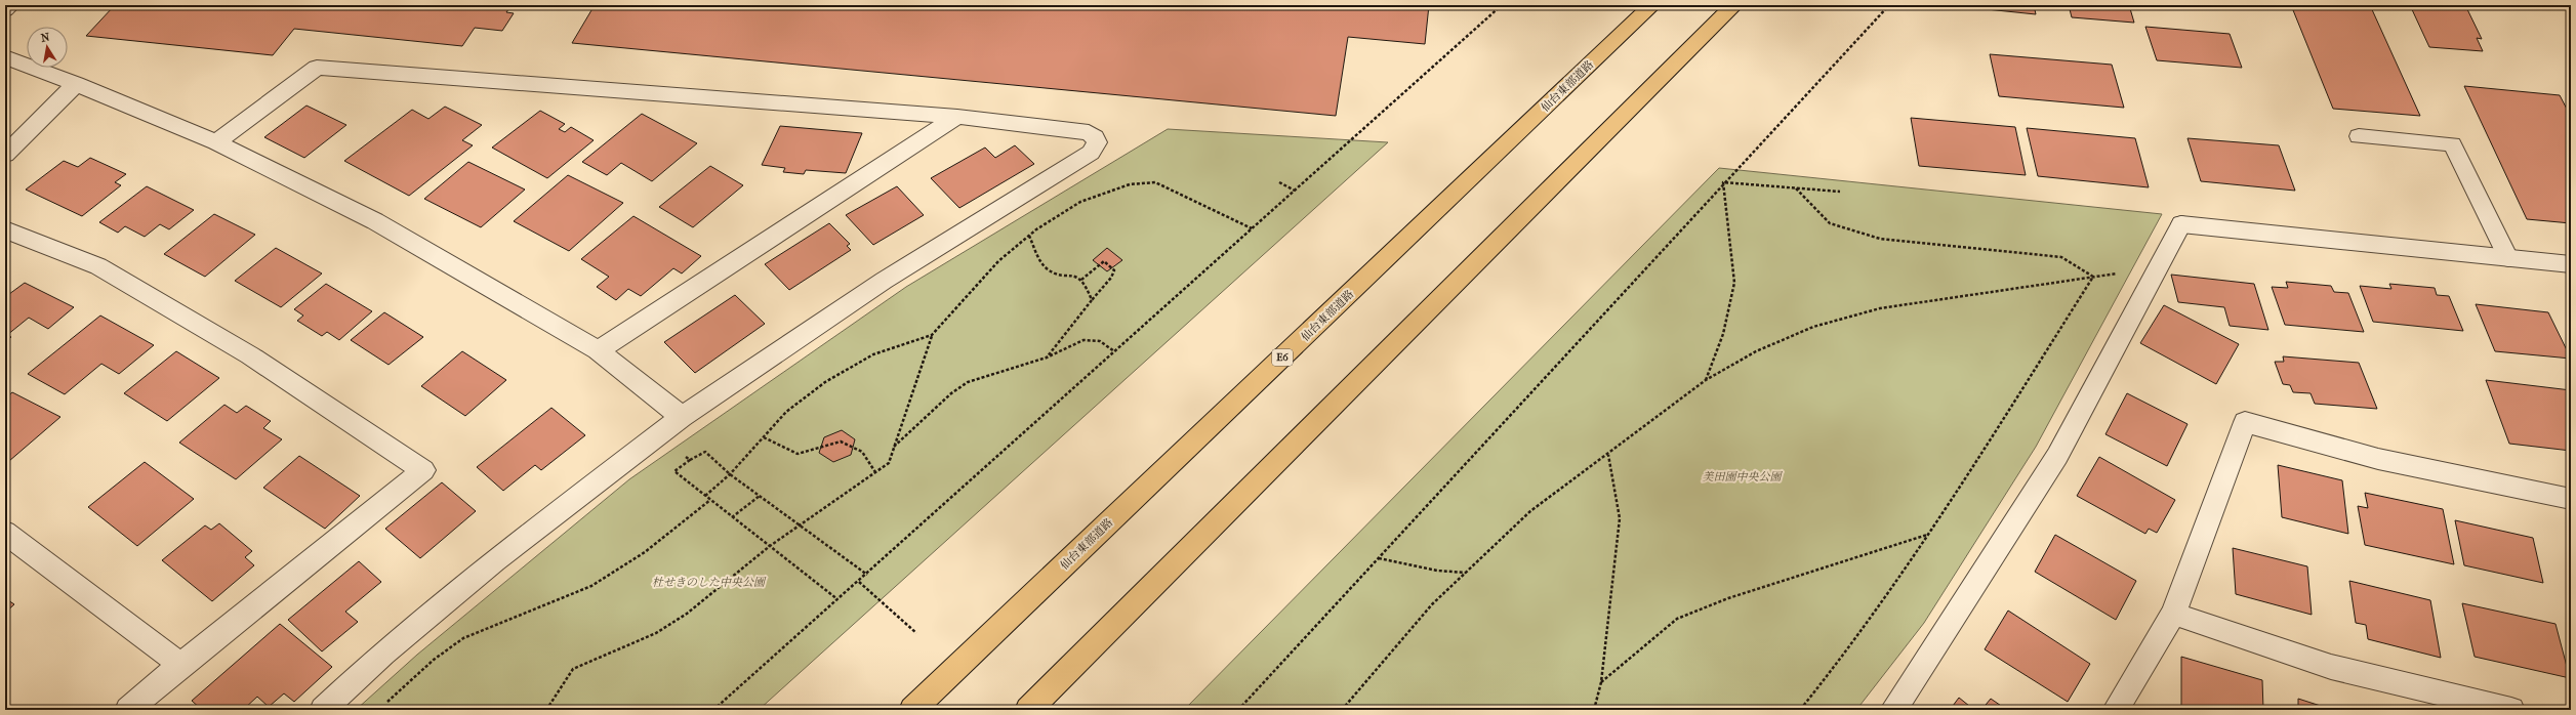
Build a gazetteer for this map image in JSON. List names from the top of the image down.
{
  "streets": {
    "highway": ["仙台東部道路", "E6"]
  },
  "parks": ["美田園中央公園", "杜せきのした中央公園"],
  "north": "top"
}
